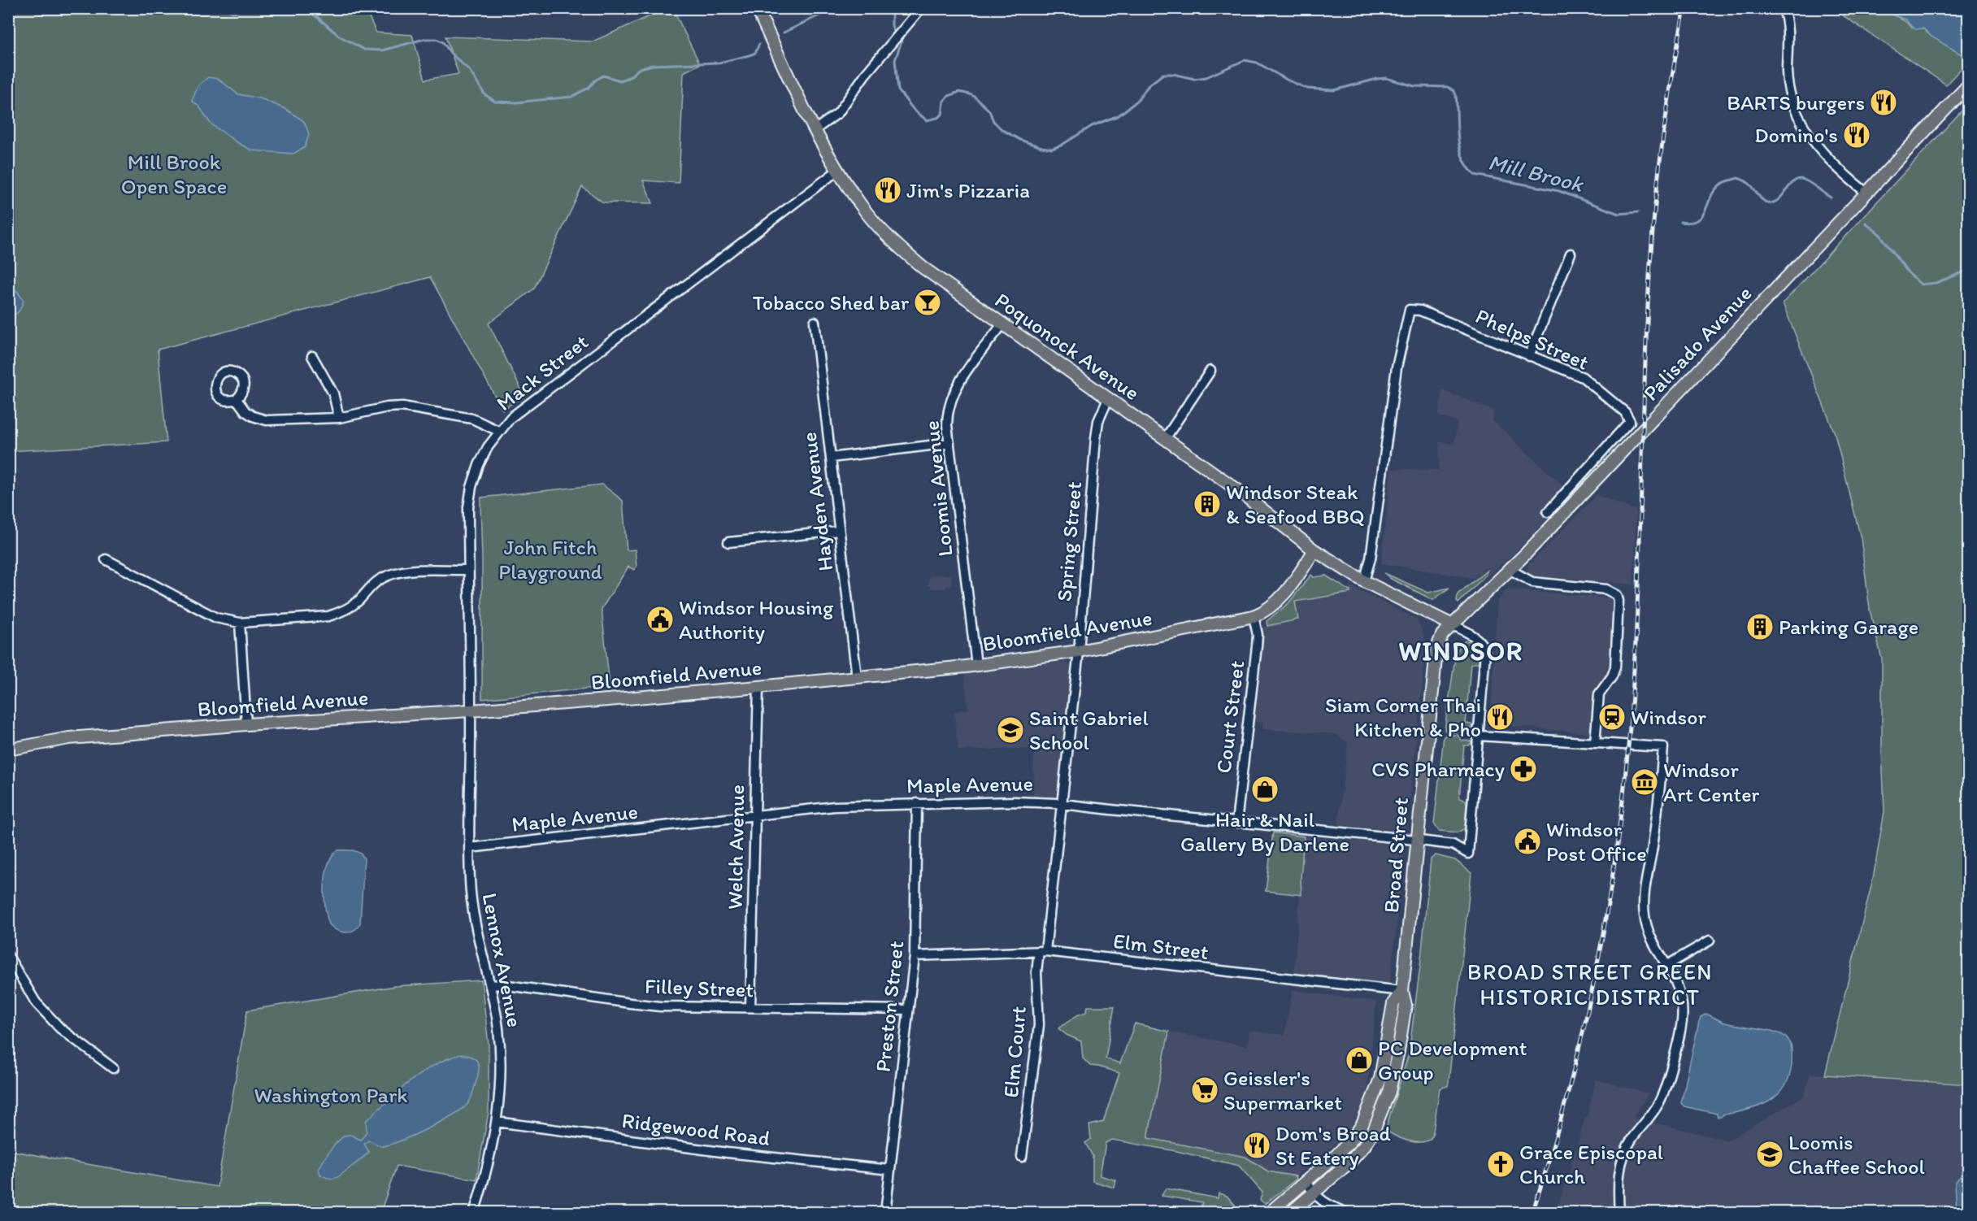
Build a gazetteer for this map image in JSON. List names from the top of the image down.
{
  "streets": {
    "main road": [
      "Palisado Avenue",
      "Poquonock Avenue",
      "Bloomfield Avenue",
      "Broad Street"
    ],
    "street": [
      "Phelps Street",
      "Mack Street",
      "Loomis Avenue",
      "Hayden Avenue",
      "Spring Street",
      "Court Street",
      "Maple Avenue",
      "Welch Avenue",
      "Elm Street",
      "Lennox Avenue",
      "Filley Street",
      "Preston Street",
      "Elm Court",
      "Ridgewood Road"
    ]
  },
  "crossings": [
    ["Phelps Street", "Poquonock Avenue"],
    ["Palisado Avenue", "Poquonock Avenue"],
    ["Palisado Avenue", "Broad Street"],
    ["Poquonock Avenue", "Mack Street"],
    ["Poquonock Avenue", "Loomis Avenue"],
    ["Poquonock Avenue", "Spring Street"],
    ["Poquonock Avenue", "Bloomfield Avenue"],
    ["Poquonock Avenue", "Broad Street"],
    ["Mack Street", "Bloomfield Avenue"],
    ["Mack Street", "Lennox Avenue"],
    ["Loomis Avenue", "Bloomfield Avenue"],
    ["Hayden Avenue", "Bloomfield Avenue"],
    ["Spring Street", "Bloomfield Avenue"],
    ["Spring Street", "Maple Avenue"],
    ["Spring Street", "Elm Street"],
    ["Spring Street", "Elm Court"],
    ["Bloomfield Avenue", "Court Street"],
    ["Bloomfield Avenue", "Welch Avenue"],
    ["Bloomfield Avenue", "Lennox Avenue"],
    ["Court Street", "Maple Avenue"],
    ["Maple Avenue", "Welch Avenue"],
    ["Maple Avenue", "Broad Street"],
    ["Maple Avenue", "Lennox Avenue"],
    ["Maple Avenue", "Preston Street"],
    ["Welch Avenue", "Filley Street"],
    ["Broad Street", "Elm Street"],
    ["Elm Street", "Preston Street"],
    ["Elm Street", "Elm Court"],
    ["Lennox Avenue", "Filley Street"],
    ["Lennox Avenue", "Ridgewood Road"],
    ["Filley Street", "Preston Street"],
    ["Preston Street", "Ridgewood Road"]
  ],
  "districts": ["WINDSOR", "BROAD STREET GREEN HISTORIC DISTRICT"],
  "water": ["Mill Brook"],
  "parks": ["Mill Brook Open Space", "John Fitch Playground", "Washington Park"],
  "places": {
    "restaurant": [
      "BARTS burgers",
      "Domino's",
      "Jim's Pizzaria",
      "Siam Corner Thai Kitchen & Pho",
      "Dom's Broad St Eatery"
    ],
    "bar": ["Tobacco Shed bar"],
    "building": ["Windsor Steak & Seafood BBQ", "Parking Garage"],
    "public building": ["Windsor Housing Authority", "Windsor Post Office"],
    "station": ["Windsor"],
    "school or university": ["Saint Gabriel School", "Loomis Chaffee School"],
    "pharmacy": ["CVS Pharmacy"],
    "museum": ["Windsor Art Center"],
    "shop": ["Hair & Nail Gallery By Darlene", "PC Development Group"],
    "supermarket": ["Geissler's Supermarket"],
    "church": ["Grace Episcopal Church"]
  }
}
